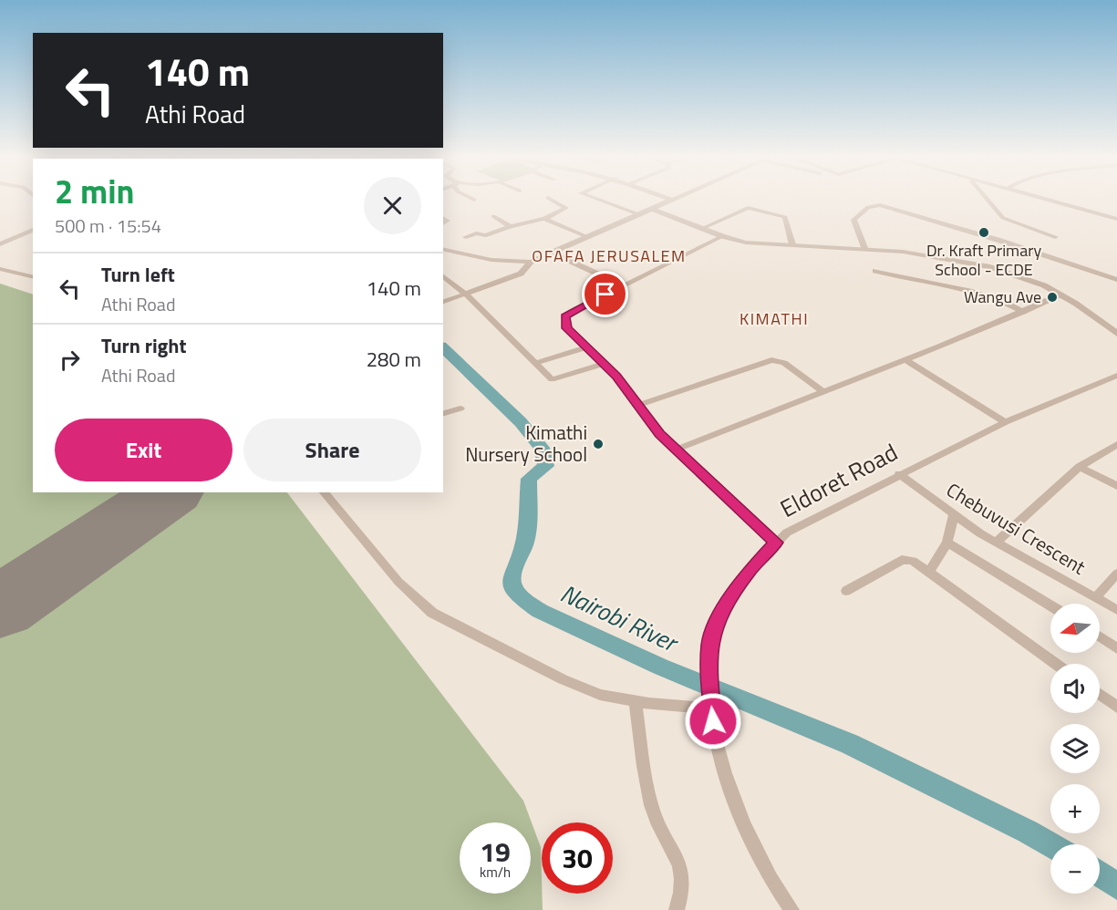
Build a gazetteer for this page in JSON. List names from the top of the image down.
{
  "streets": {
    "street": ["Eldoret Road", "Chebuvusi Crescent"]
  },
  "crossings": [
    ["Eldoret Road", "Chebuvusi Crescent"]
  ],
  "districts": ["OFAFA JERUSALEM", "KIMATHI"],
  "water": ["Nairobi River"],
  "places": ["Dr. Kraft Primary School - ECDE", "Wangu Ave", "Kimathi Nursery School"],
  "north": "left",
  "page": {
    "turn": ["140 m", "Athi Road"],
    "heading": ["2 min", "500 m · 15:54"],
    "list": [
      {
        "name": "Turn left",
        "note": "Athi Road",
        "value": "140 m"
      },
      {
        "name": "Turn right",
        "note": "Athi Road",
        "value": "280 m"
      }
    ],
    "buttons": ["Exit", "Share"],
    "map_buttons": ["+", "−"],
    "speed": "19 km/h",
    "limit": "30"
  }
}
